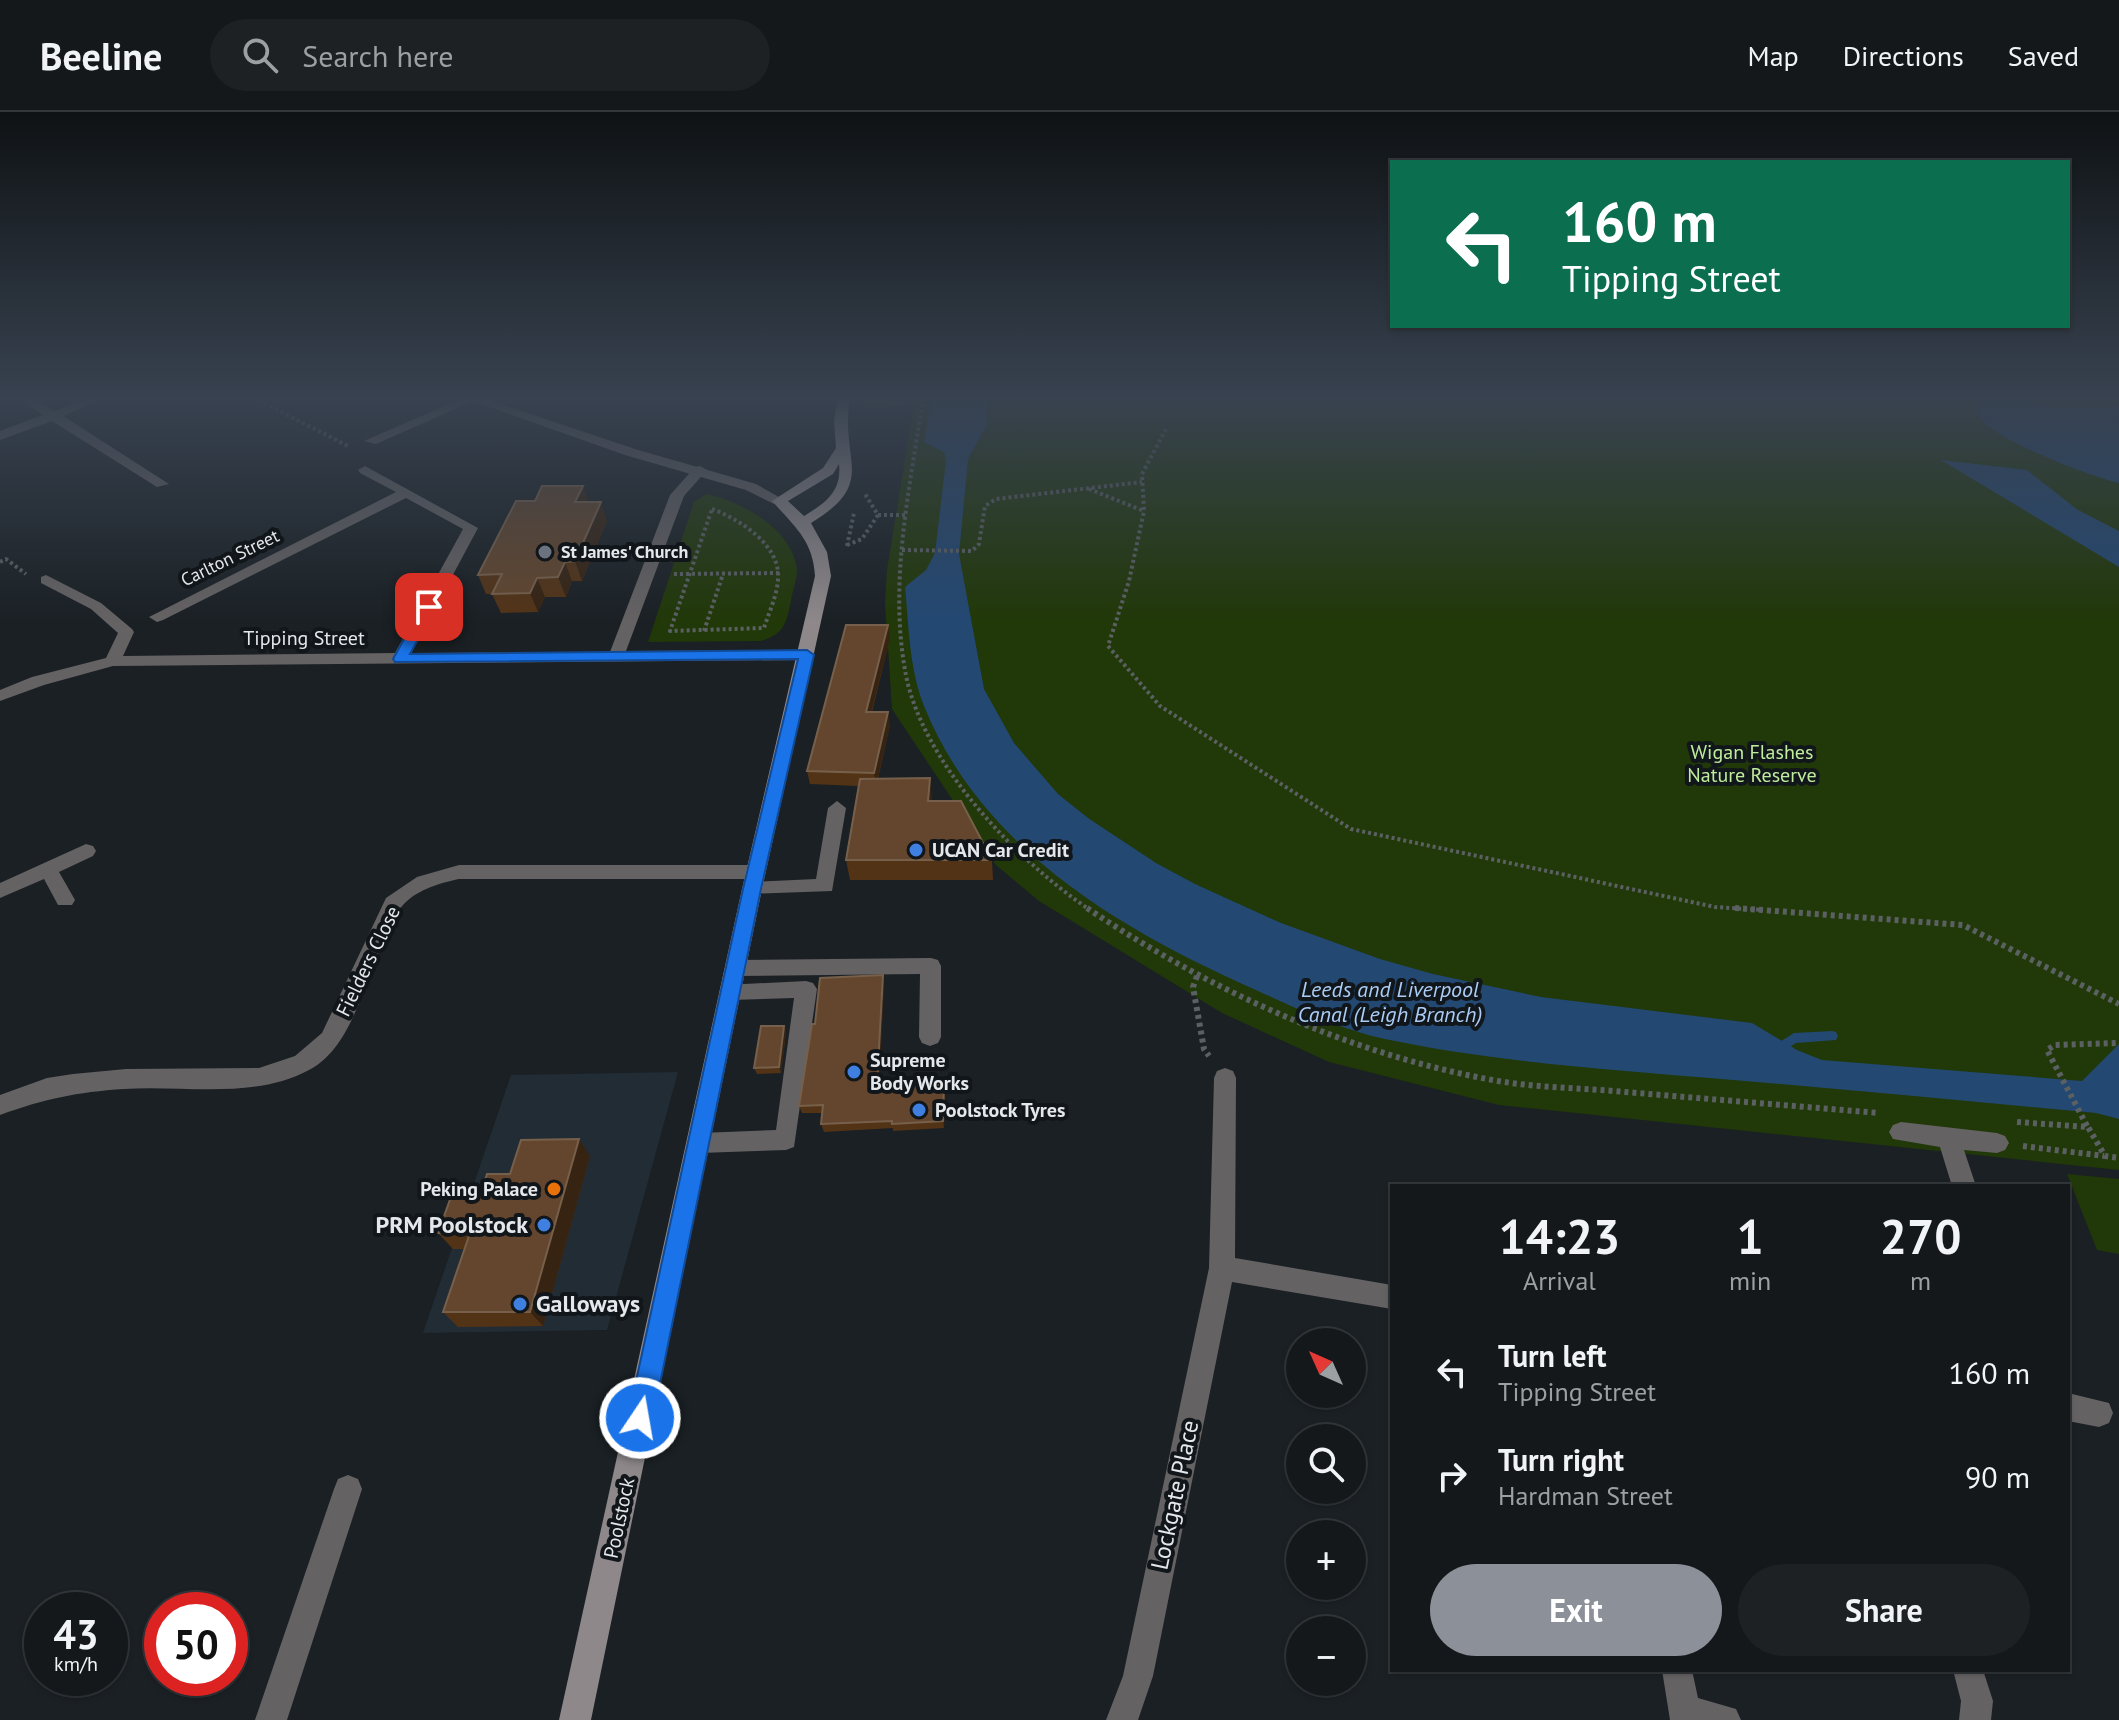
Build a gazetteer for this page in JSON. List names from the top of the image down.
{
  "streets": {
    "main road": ["Poolstock"],
    "street": [
      "Carlton Street",
      "Tipping Street",
      "Fielders Close",
      "Lockgate Place"
    ]
  },
  "crossings": [
    ["Tipping Street", "Poolstock"],
    ["Fielders Close", "Poolstock"]
  ],
  "water": ["Leeds and Liverpool Canal (Leigh Branch)"],
  "parks": ["Wigan Flashes Nature Reserve"],
  "places": [
    "St James' Church",
    "UCAN Car Credit",
    "Supreme Body Works",
    "Poolstock Tyres",
    "Peking Palace",
    "PRM Poolstock",
    "Galloways"
  ],
  "north": "top left",
  "page": {
    "header": "Beeline",
    "search": "Search here",
    "nav": ["Map", "Directions", "Saved"],
    "turn": ["160 m", "Tipping Street"],
    "eta": [
      "14:23",
      "Arrival",
      "1",
      "min",
      "270",
      "m"
    ],
    "list": [
      {
        "name": "Turn left",
        "note": "Tipping Street",
        "value": "160 m"
      },
      {
        "name": "Turn right",
        "note": "Hardman Street",
        "value": "90 m"
      }
    ],
    "map_buttons": ["+", "−"],
    "buttons": ["Exit", "Share"],
    "speed": "43 km/h",
    "limit": "50"
  }
}
